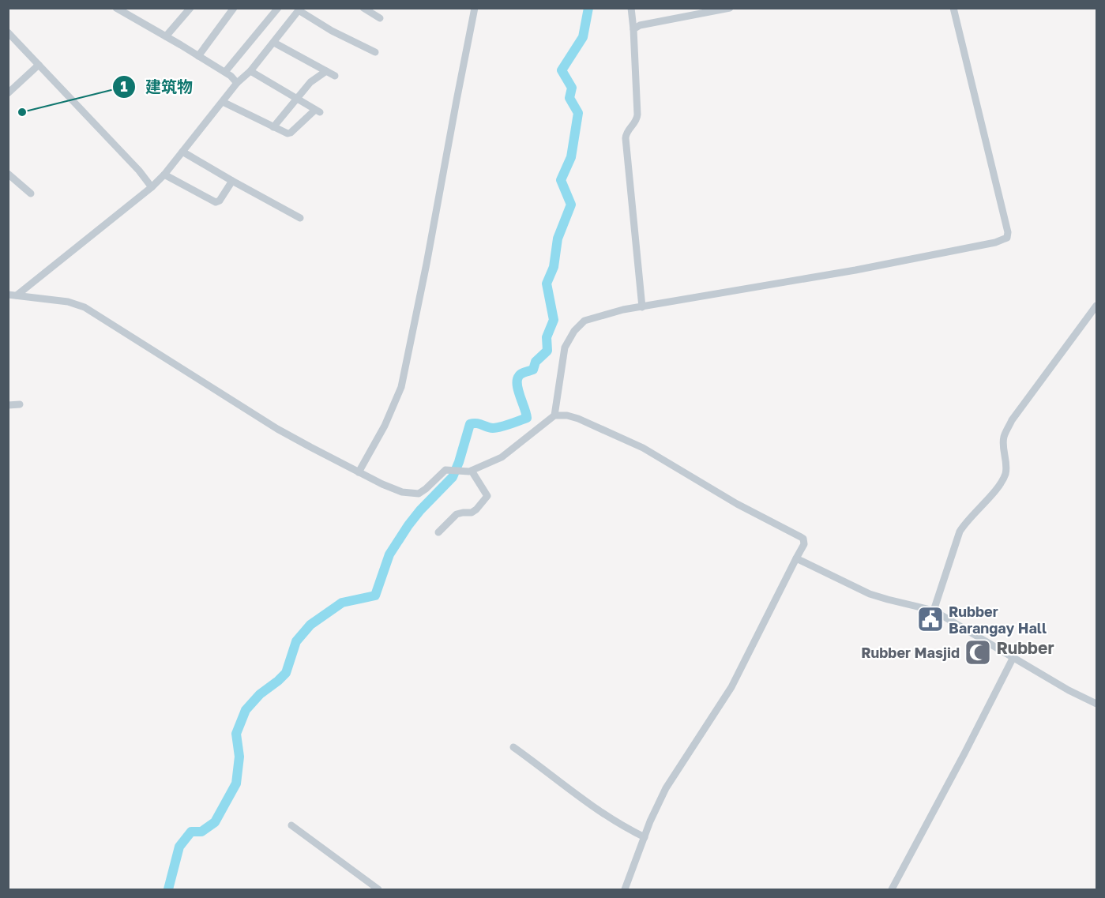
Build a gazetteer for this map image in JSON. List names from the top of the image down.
{
  "districts": ["Rubber"],
  "places": {
    "other": ["建筑物"],
    "public building": ["Rubber Barangay Hall"],
    "mosque": ["Rubber Masjid"]
  }
}
